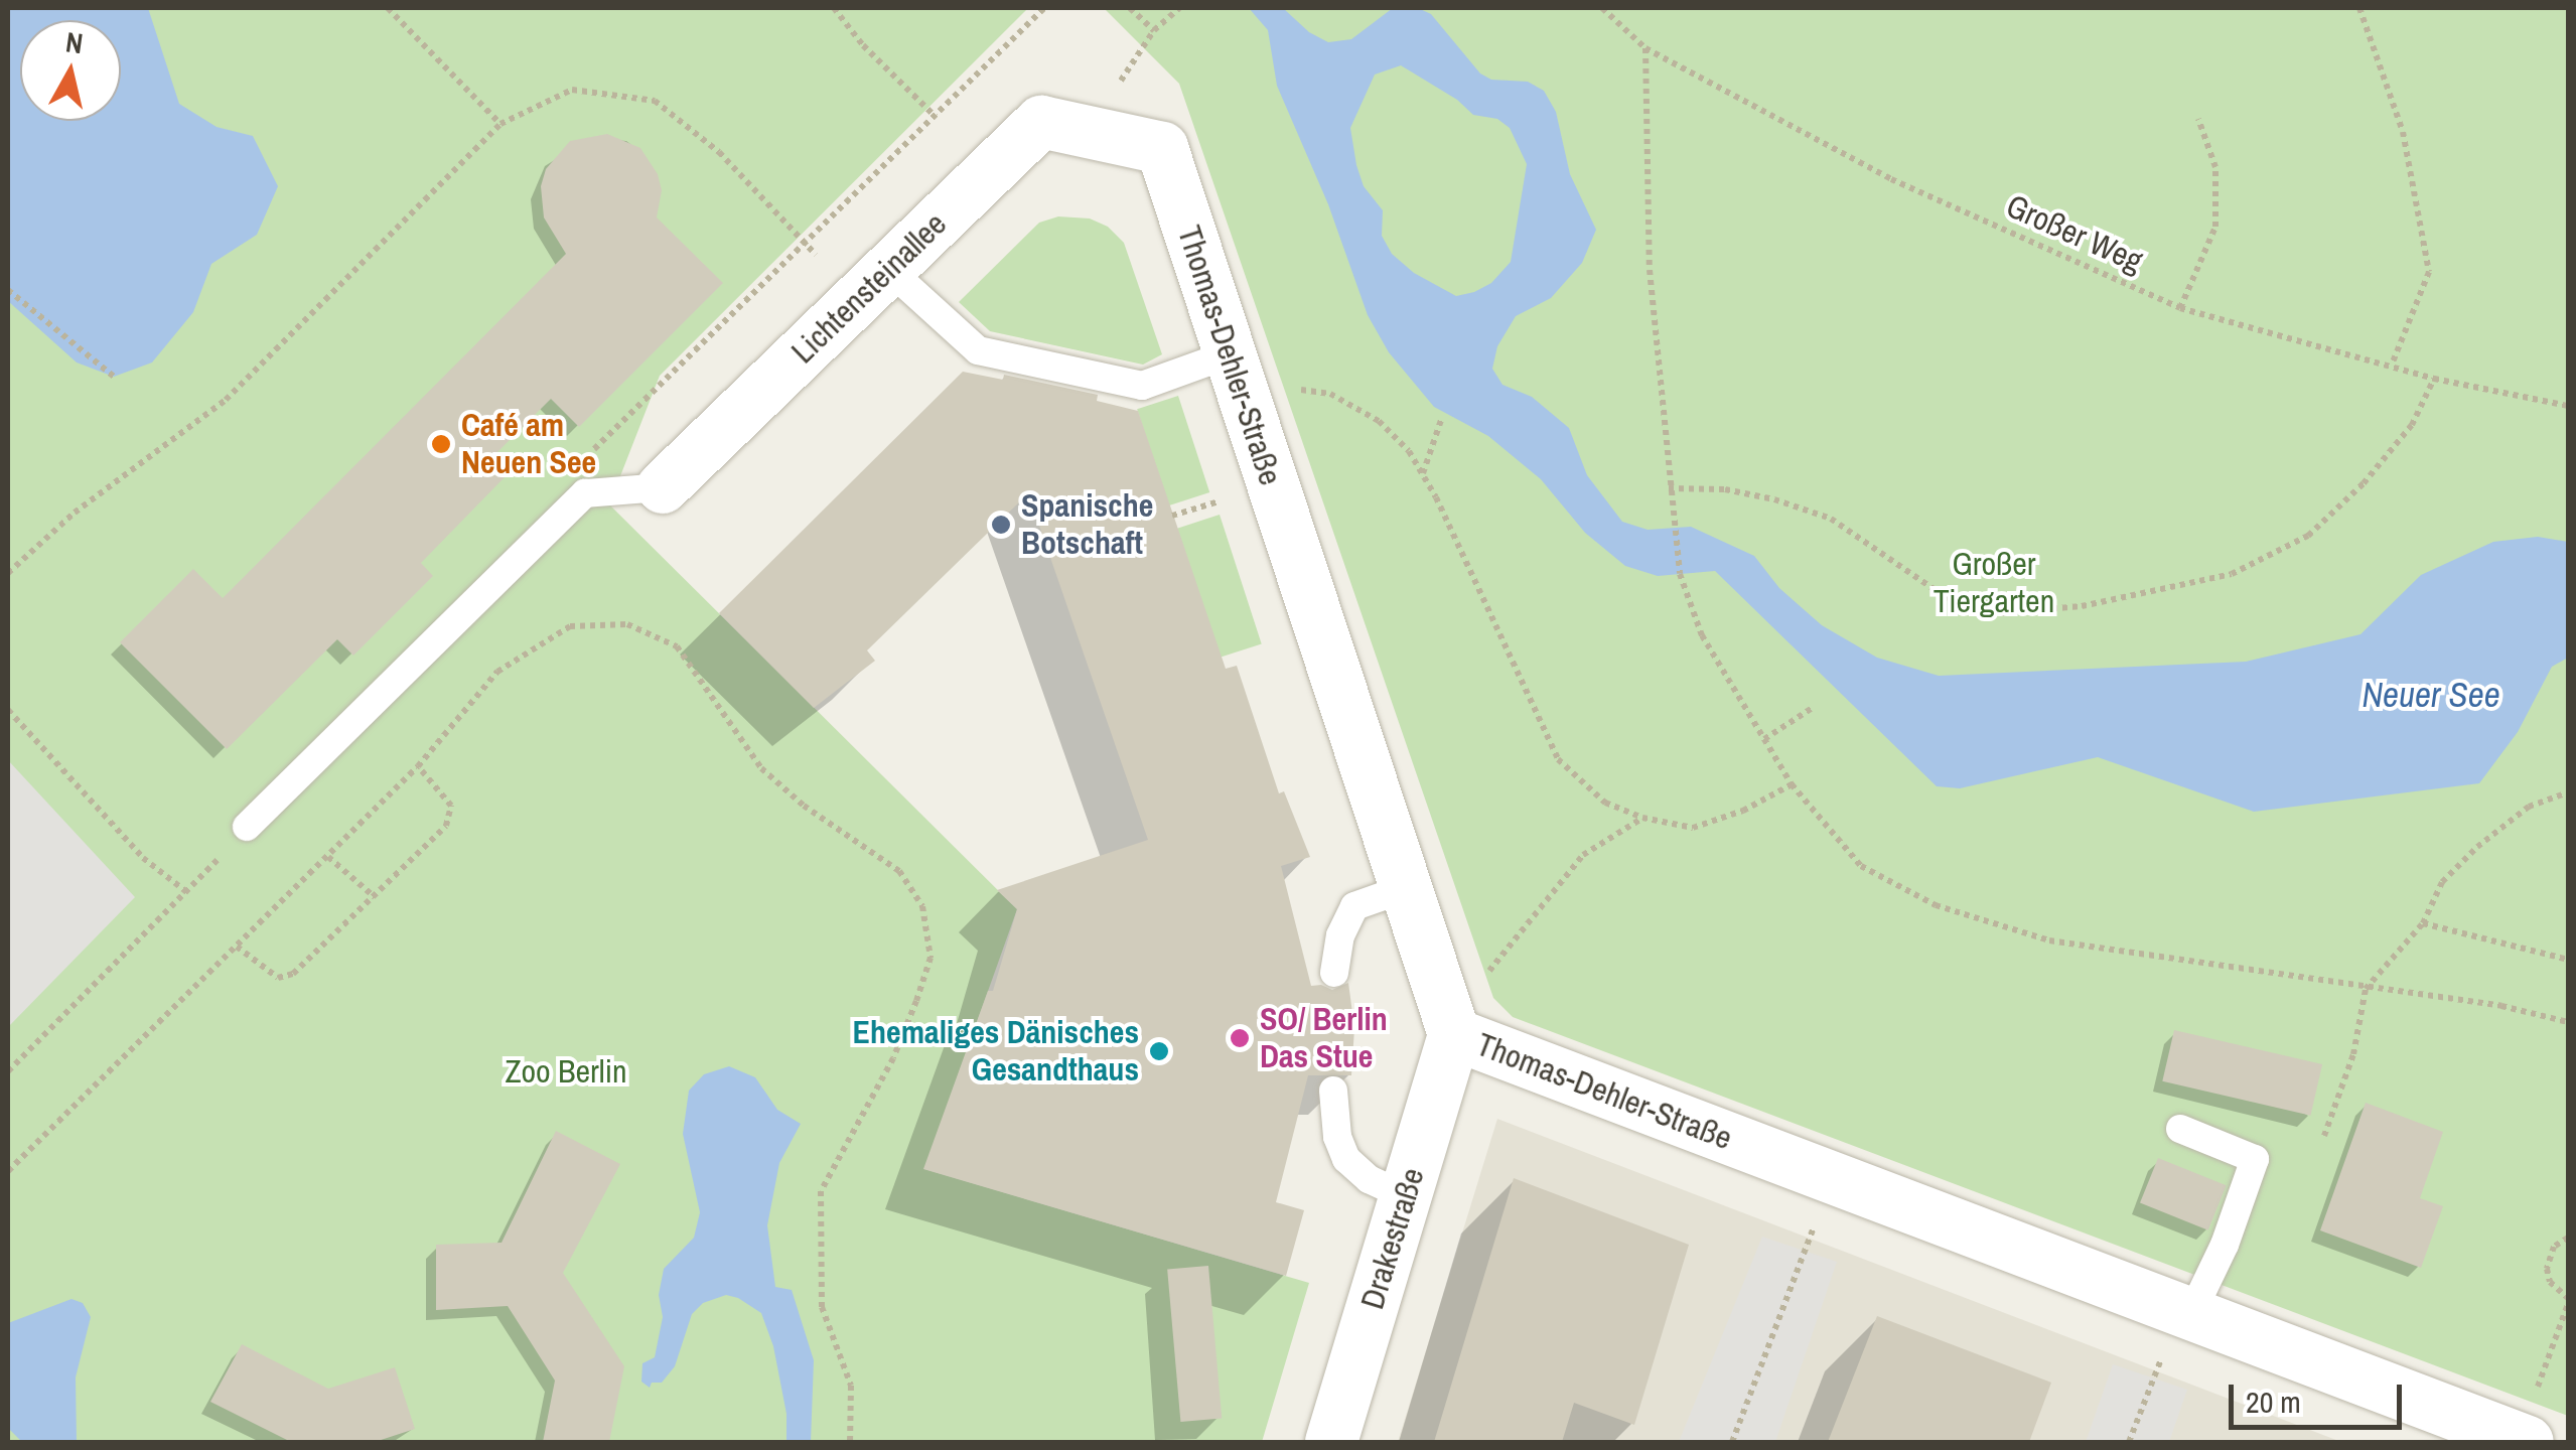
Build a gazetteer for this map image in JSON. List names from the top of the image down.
{
  "streets": {
    "street": ["Lichtensteinallee", "Thomas-Dehler-Straße", "Drakestraße"],
    "path": ["Großer Weg"]
  },
  "crossings": [
    ["Lichtensteinallee", "Thomas-Dehler-Straße"],
    ["Thomas-Dehler-Straße", "Drakestraße"]
  ],
  "water": ["Neuer See"],
  "parks": ["Großer Tiergarten", "Zoo Berlin"],
  "places": [
    "Café am Neuen See",
    "Spanische Botschaft",
    "SO/ Berlin Das Stue",
    "Ehemaliges Dänisches Gesandthaus"
  ],
  "scale_bar": "20 m",
  "north": "top"
}
